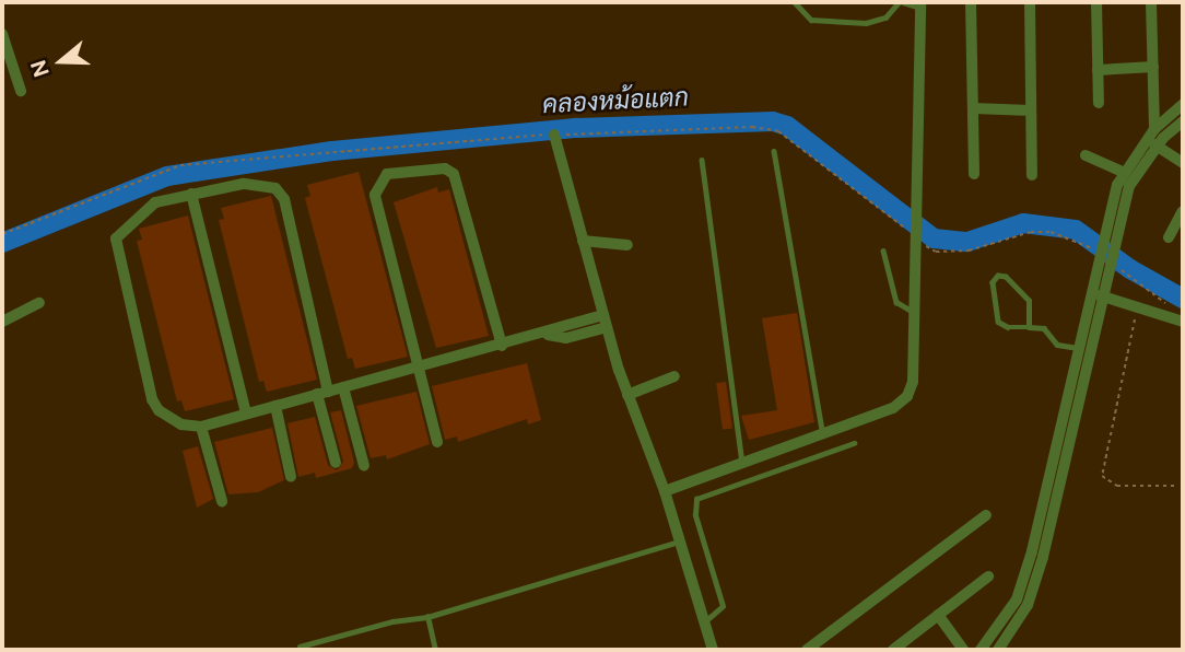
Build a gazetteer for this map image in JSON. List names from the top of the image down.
{
  "water": ["คลองหม้อแตก"],
  "north": "left"
}
